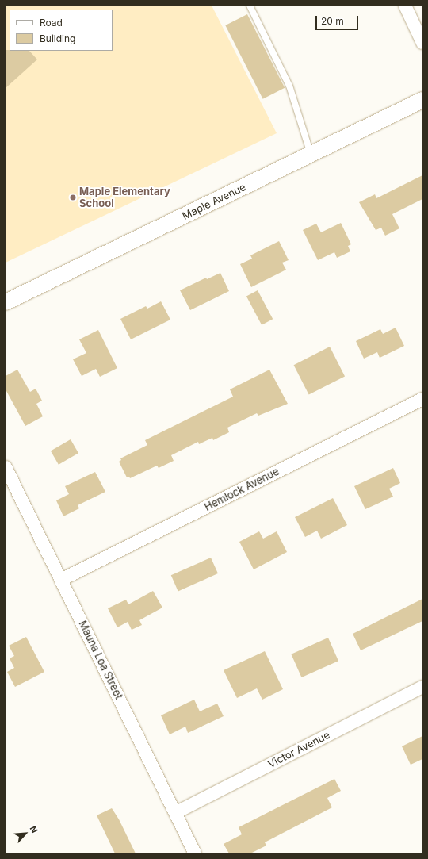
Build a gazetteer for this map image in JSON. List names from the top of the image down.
{
  "streets": {
    "street": [
      "Maple Avenue",
      "Hemlock Avenue",
      "Mauna Loa Street",
      "Victor Avenue"
    ]
  },
  "crossings": [
    ["Hemlock Avenue", "Mauna Loa Street"],
    ["Mauna Loa Street", "Victor Avenue"]
  ],
  "places": ["Maple Elementary School"],
  "legend": ["Road", "Building"],
  "scale_bar": "20 m",
  "north": "top right"
}
